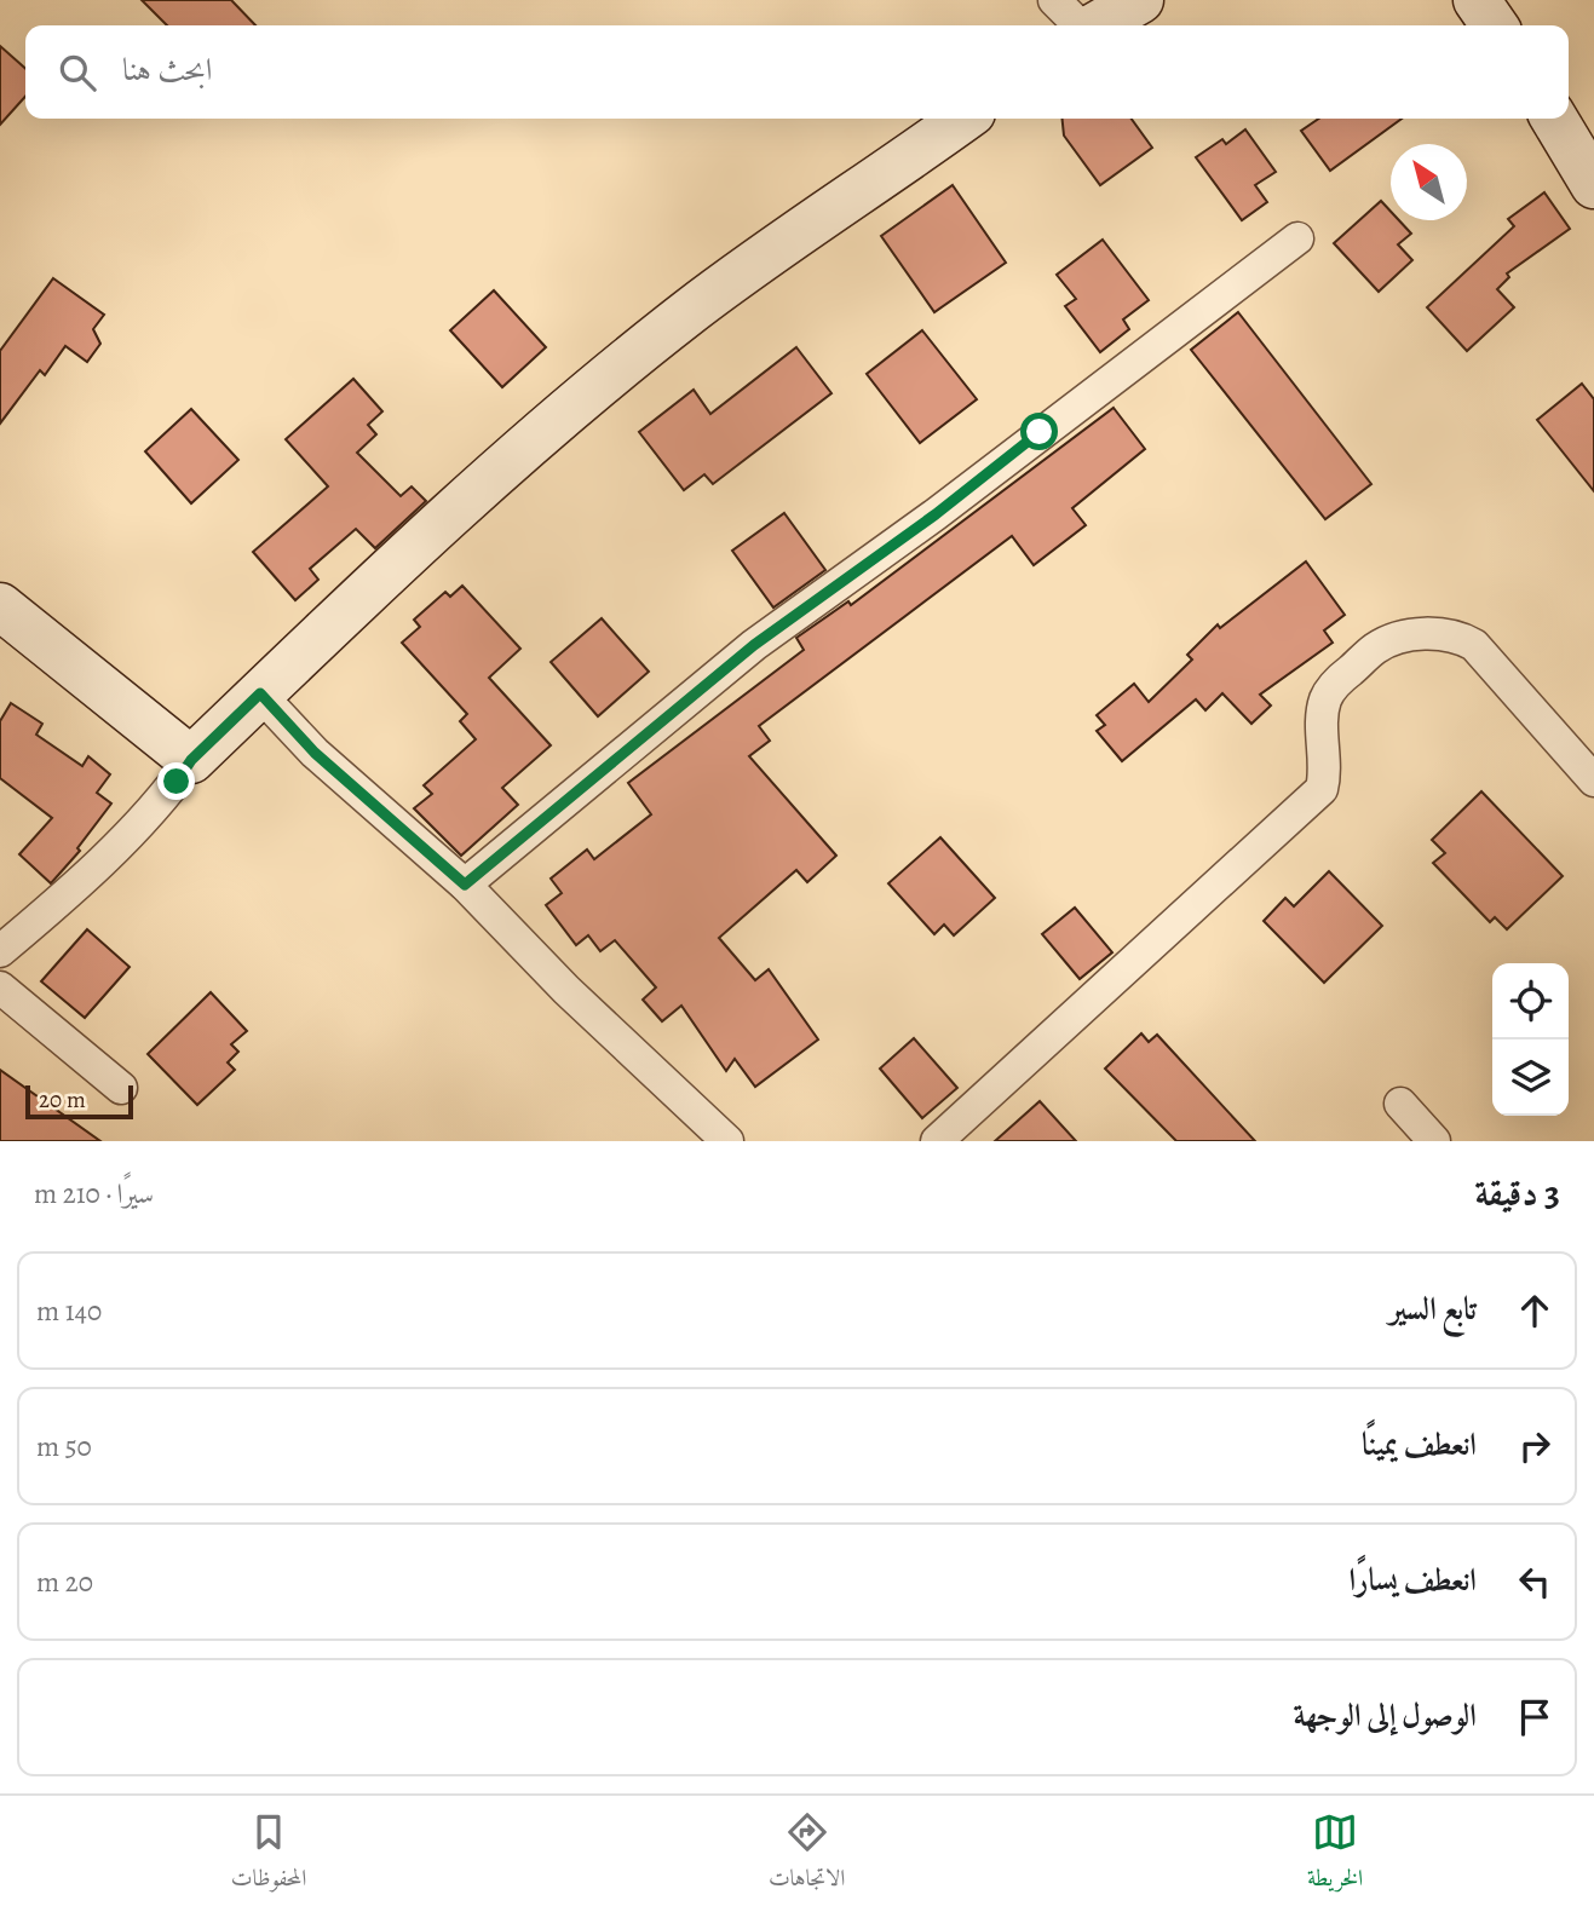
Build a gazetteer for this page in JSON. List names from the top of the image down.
{
  "scale_bar": "20 m",
  "north": "top left",
  "page": {
    "search": "ابحث هنا",
    "scale": "20 m",
    "heading": ["3 دقيقة", "سيرًا · 210 m"],
    "list": [
      ["تابع السير", "140 m"],
      ["انعطف يمينًا", "50 m"],
      ["انعطف يسارًا", "20 m"],
      "الوصول إلى الوجهة"
    ],
    "nav": ["الخريطة", "الاتجاهات", "المحفوظات"]
  }
}
